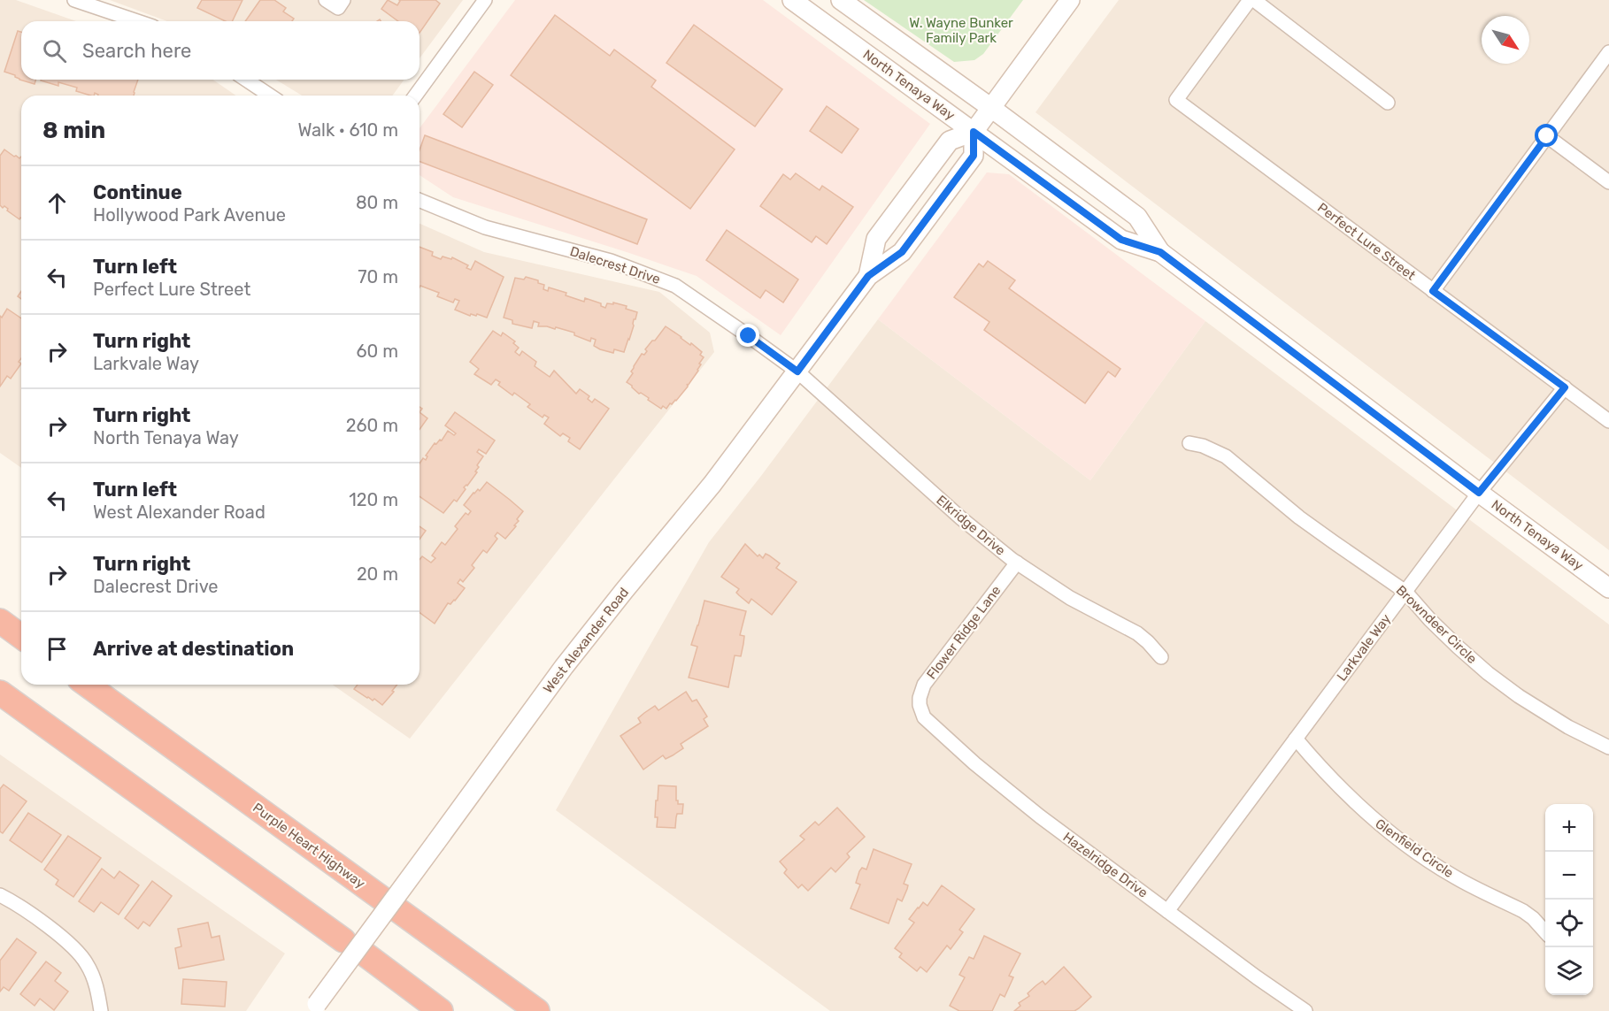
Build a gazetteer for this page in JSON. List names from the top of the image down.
{
  "streets": {
    "highway": ["Purple Heart Highway"],
    "main road": ["North Tenaya Way", "West Alexander Road"],
    "street": [
      "Perfect Lure Street",
      "Dalecrest Drive",
      "Elkridge Drive",
      "Browndeer Circle",
      "Flower Ridge Lane",
      "Larkvale Way",
      "Glenfield Circle",
      "Hazelridge Drive"
    ]
  },
  "crossings": [
    ["North Tenaya Way", "West Alexander Road"],
    ["North Tenaya Way", "Larkvale Way"],
    ["Perfect Lure Street", "Larkvale Way"],
    ["Dalecrest Drive", "Elkridge Drive"],
    ["Dalecrest Drive", "West Alexander Road"],
    ["Elkridge Drive", "Flower Ridge Lane"],
    ["Elkridge Drive", "West Alexander Road"],
    ["Browndeer Circle", "Larkvale Way"],
    ["Flower Ridge Lane", "Hazelridge Drive"],
    ["Larkvale Way", "Glenfield Circle"],
    ["Larkvale Way", "Hazelridge Drive"]
  ],
  "parks": ["W. Wayne Bunker Family Park"],
  "north": "bottom right",
  "page": {
    "search": "Search here",
    "heading": ["8 min", "Walk · 610 m"],
    "list": [
      ["Continue", "Hollywood Park Avenue", "80 m"],
      ["Turn left", "Perfect Lure Street", "70 m"],
      ["Turn right", "Larkvale Way", "60 m"],
      ["Turn right", "North Tenaya Way", "260 m"],
      ["Turn left", "West Alexander Road", "120 m"],
      ["Turn right", "Dalecrest Drive", "20 m"],
      "Arrive at destination"
    ],
    "map_buttons": ["+", "−"]
  }
}
